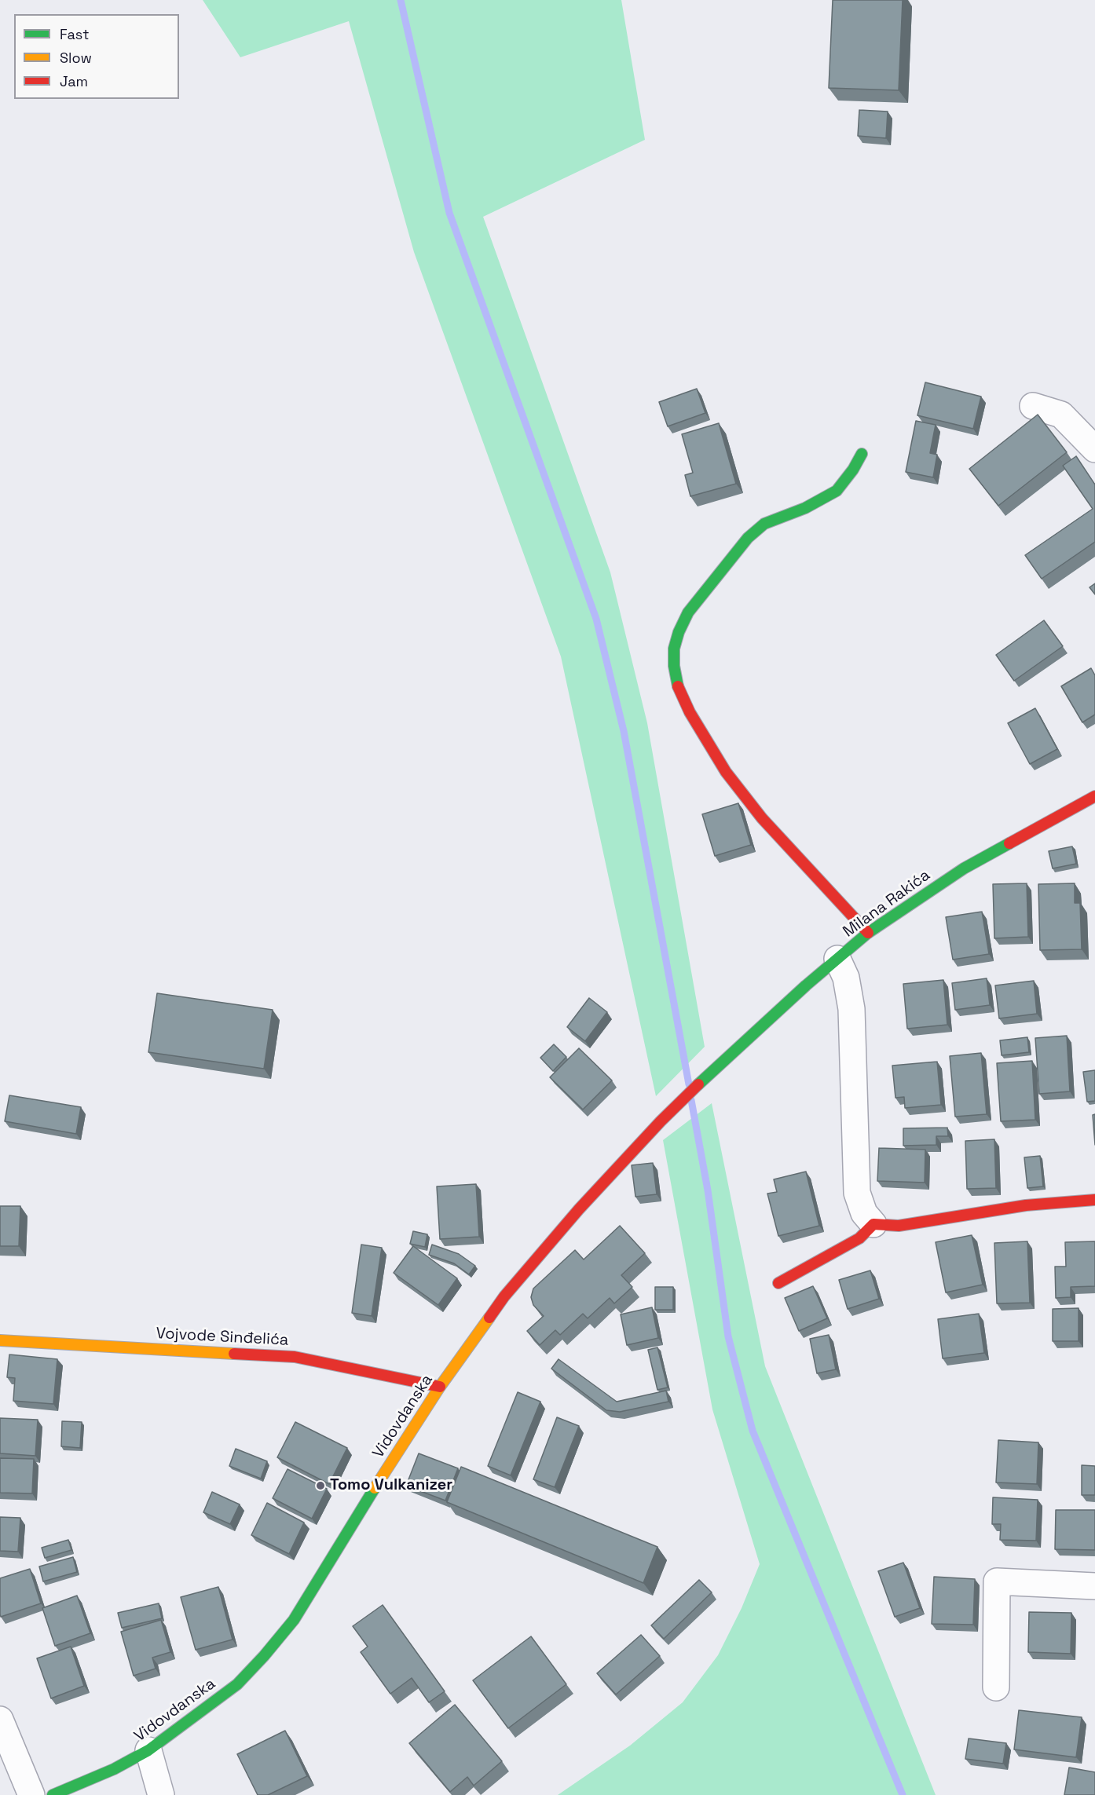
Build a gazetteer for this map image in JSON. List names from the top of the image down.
{
  "streets": {
    "main road": ["Milana Rakića", "Vojvode Sinđelića", "Vidovdanska"]
  },
  "crossings": [
    ["Milana Rakića", "Vidovdanska"],
    ["Vojvode Sinđelića", "Vidovdanska"]
  ],
  "places": ["Tomo Vulkanizer"],
  "legend": ["Fast", "Slow", "Jam"]
}
